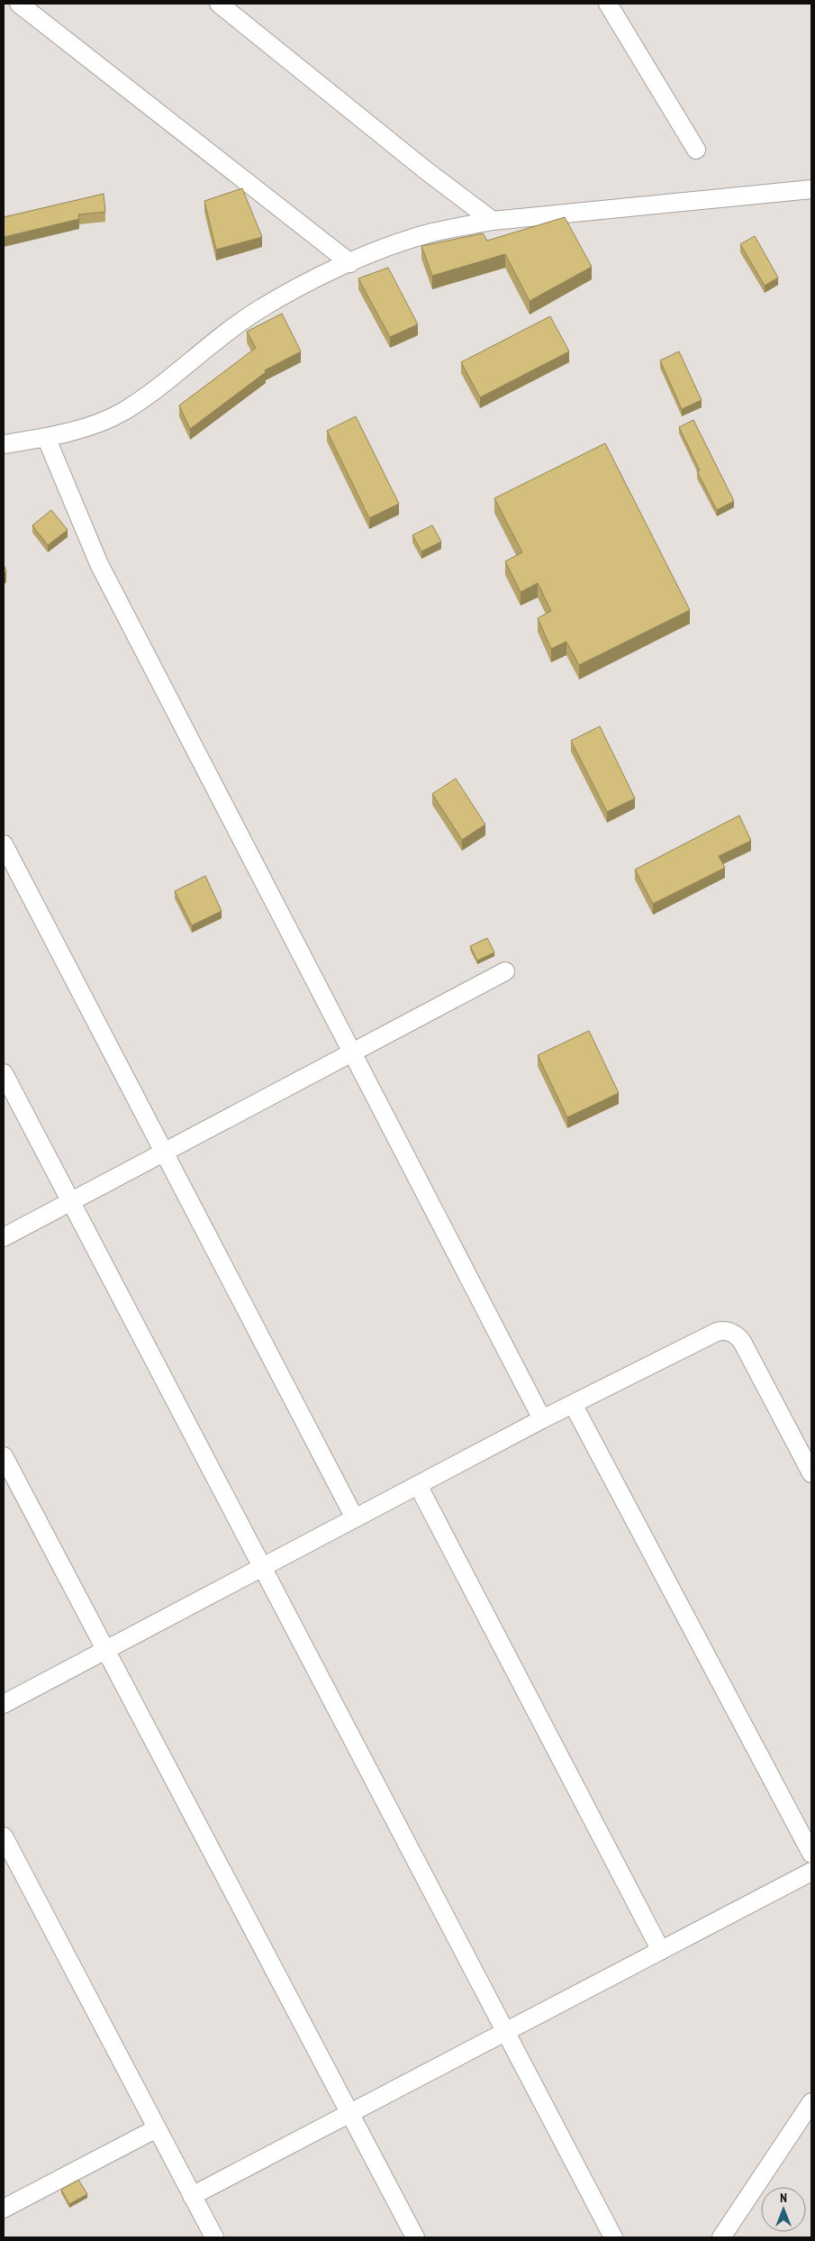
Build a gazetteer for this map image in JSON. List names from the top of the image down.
{
  "north": "top"
}
